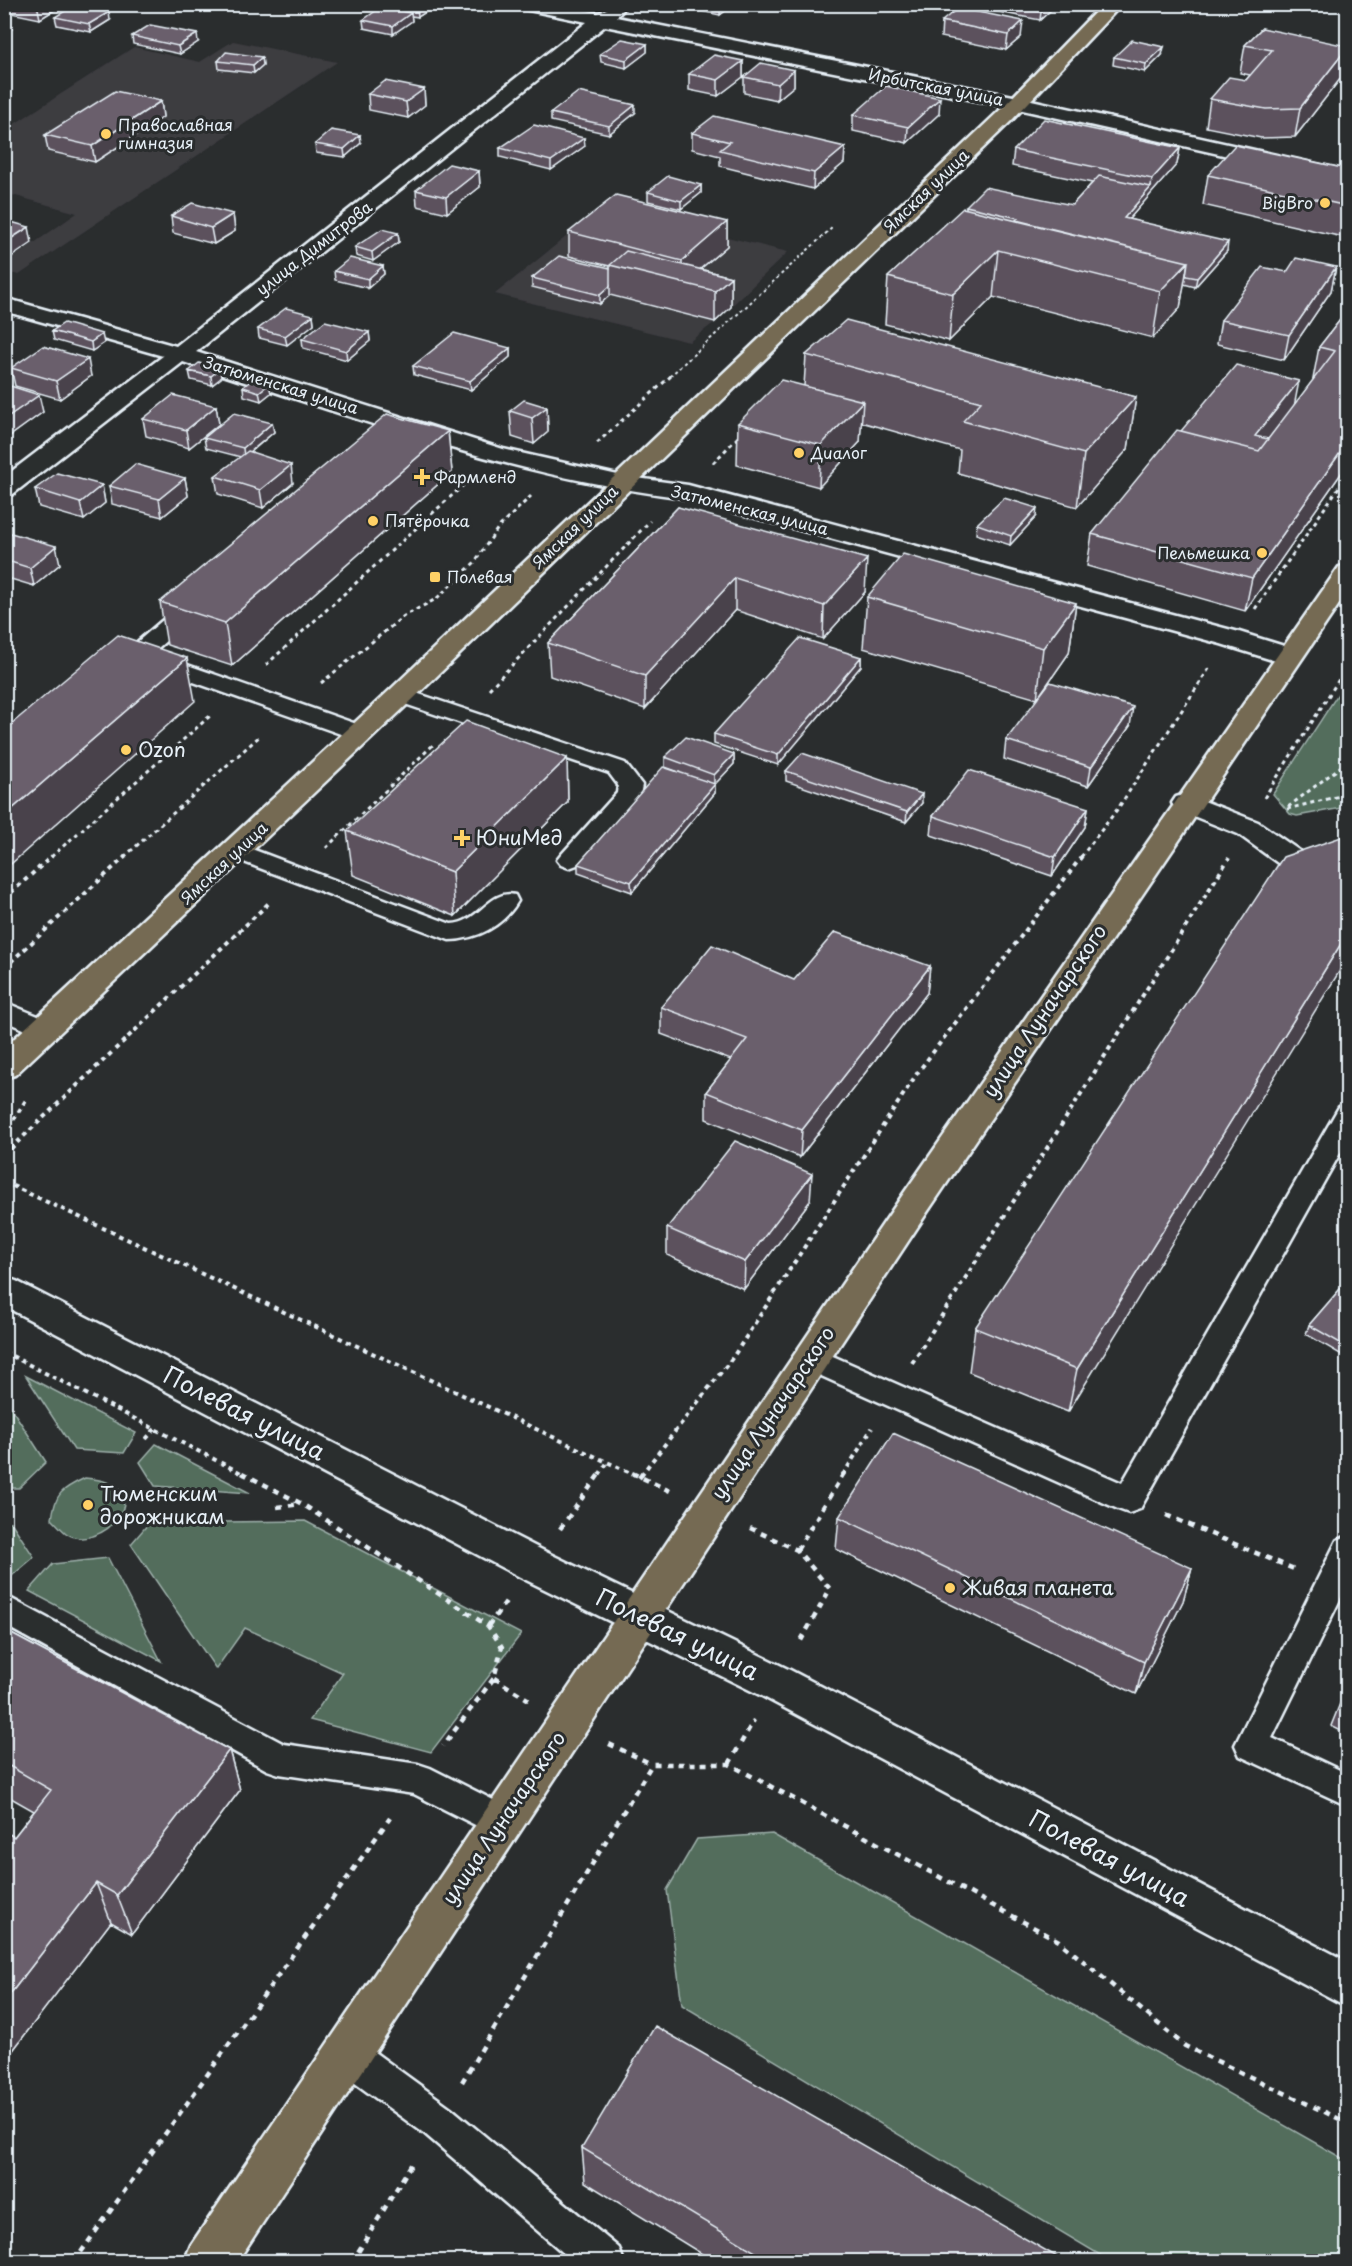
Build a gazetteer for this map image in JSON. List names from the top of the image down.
{
  "streets": {
    "main road": ["Ямская улица", "улица Луначарского"],
    "street": [
      "Ирбитская улица",
      "улица Димитрова",
      "Затюменская улица",
      "Полевая улица"
    ]
  },
  "crossings": [
    ["Ирбитская улица", "Ямская улица"],
    ["Ирбитская улица", "улица Димитрова"],
    ["Ямская улица", "Затюменская улица"],
    ["улица Димитрова", "Затюменская улица"],
    ["Затюменская улица", "улица Луначарского"],
    ["улица Луначарского", "Полевая улица"]
  ],
  "places": {
    "other": [
      "Православная гимназия",
      "BigBro",
      "Диалог",
      "Пятёрочка",
      "Пельмешка",
      "Ozon",
      "Тюменским дорожникам",
      "Живая планета"
    ],
    "health": ["Фармленд", "ЮниМед"],
    "transit": ["Полевая"]
  }
}
